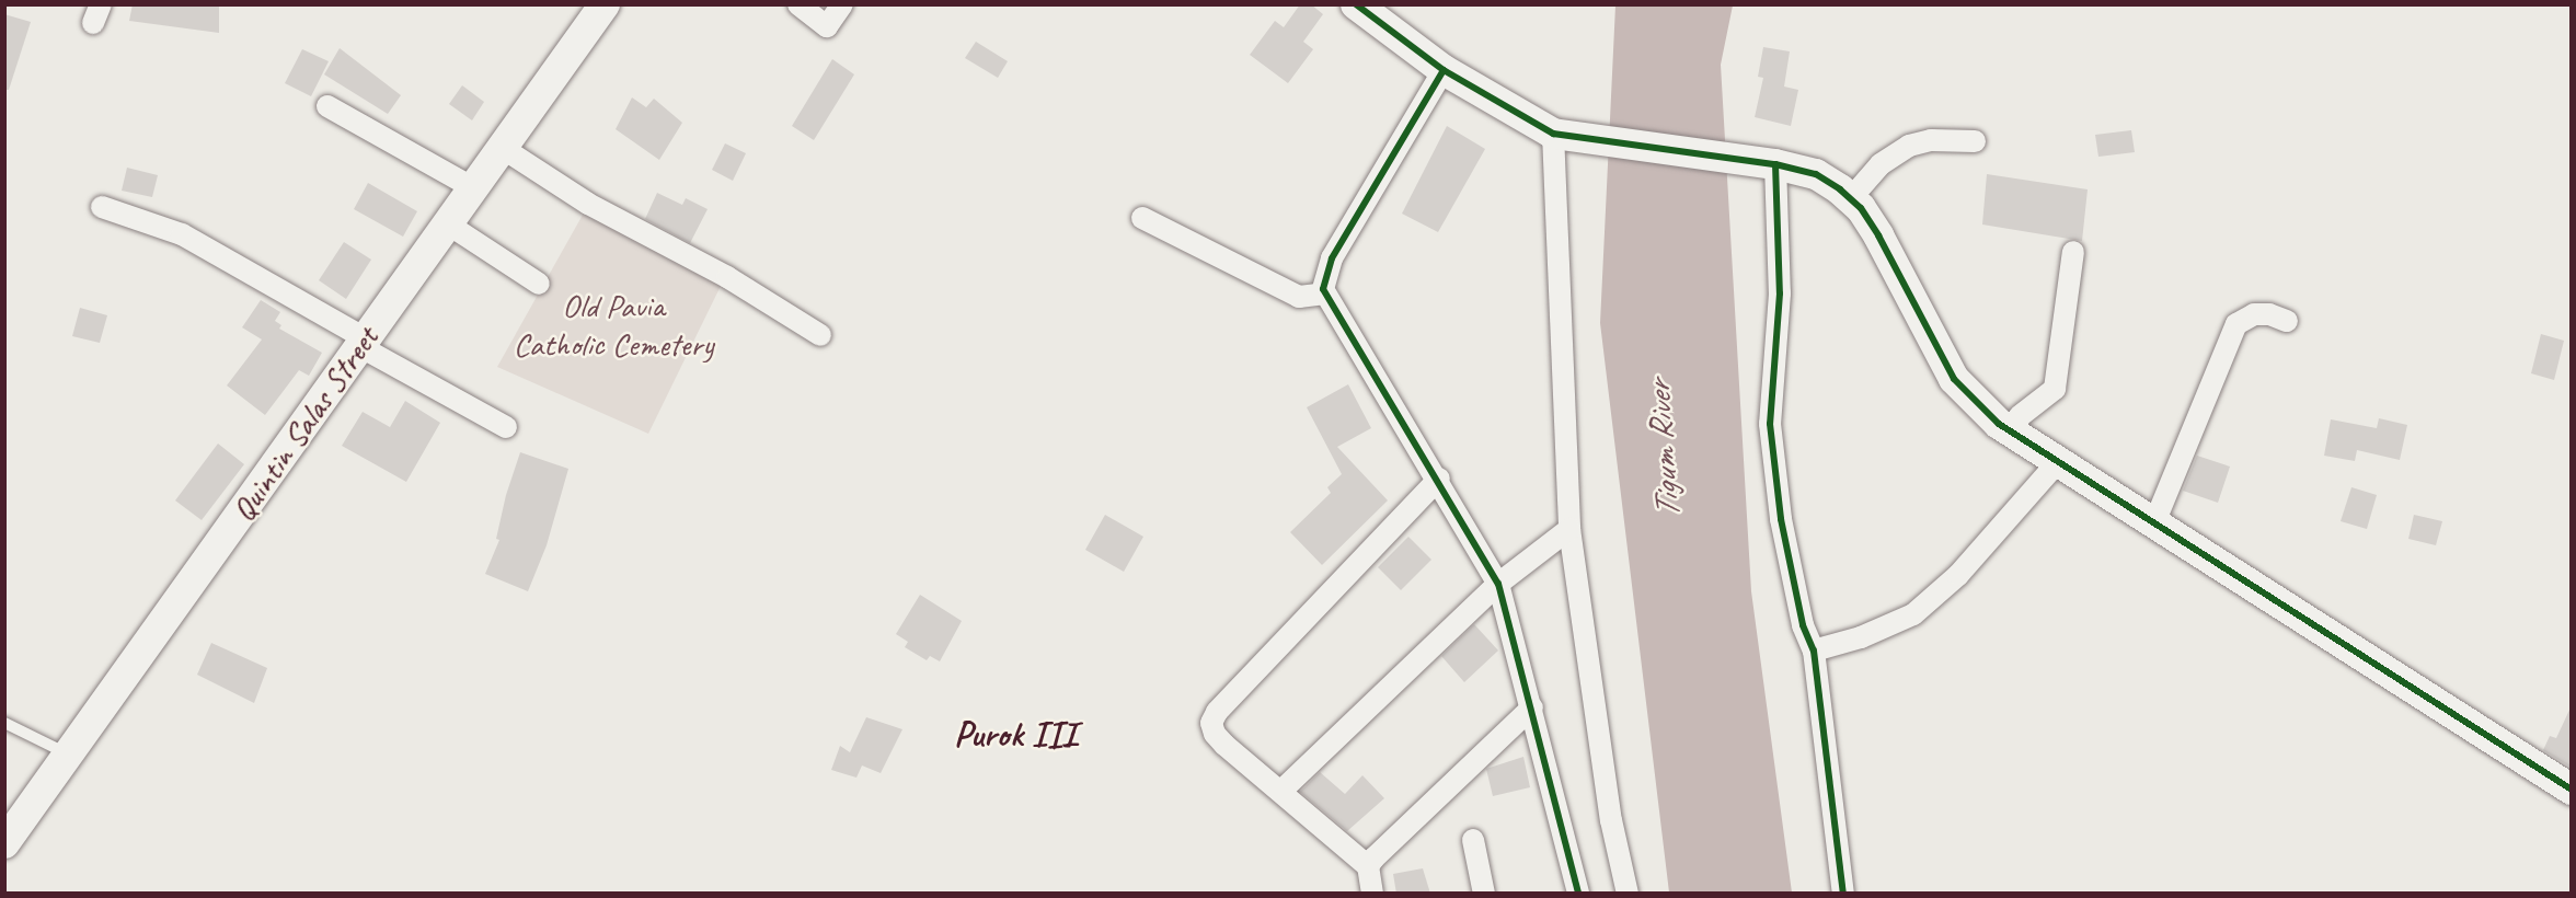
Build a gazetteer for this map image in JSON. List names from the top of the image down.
{
  "streets": {
    "street": ["Quintin Salas Street"]
  },
  "districts": ["Purok III"],
  "water": ["Tigum River"],
  "parks": ["Old Pavia Catholic Cemetery"]
}
